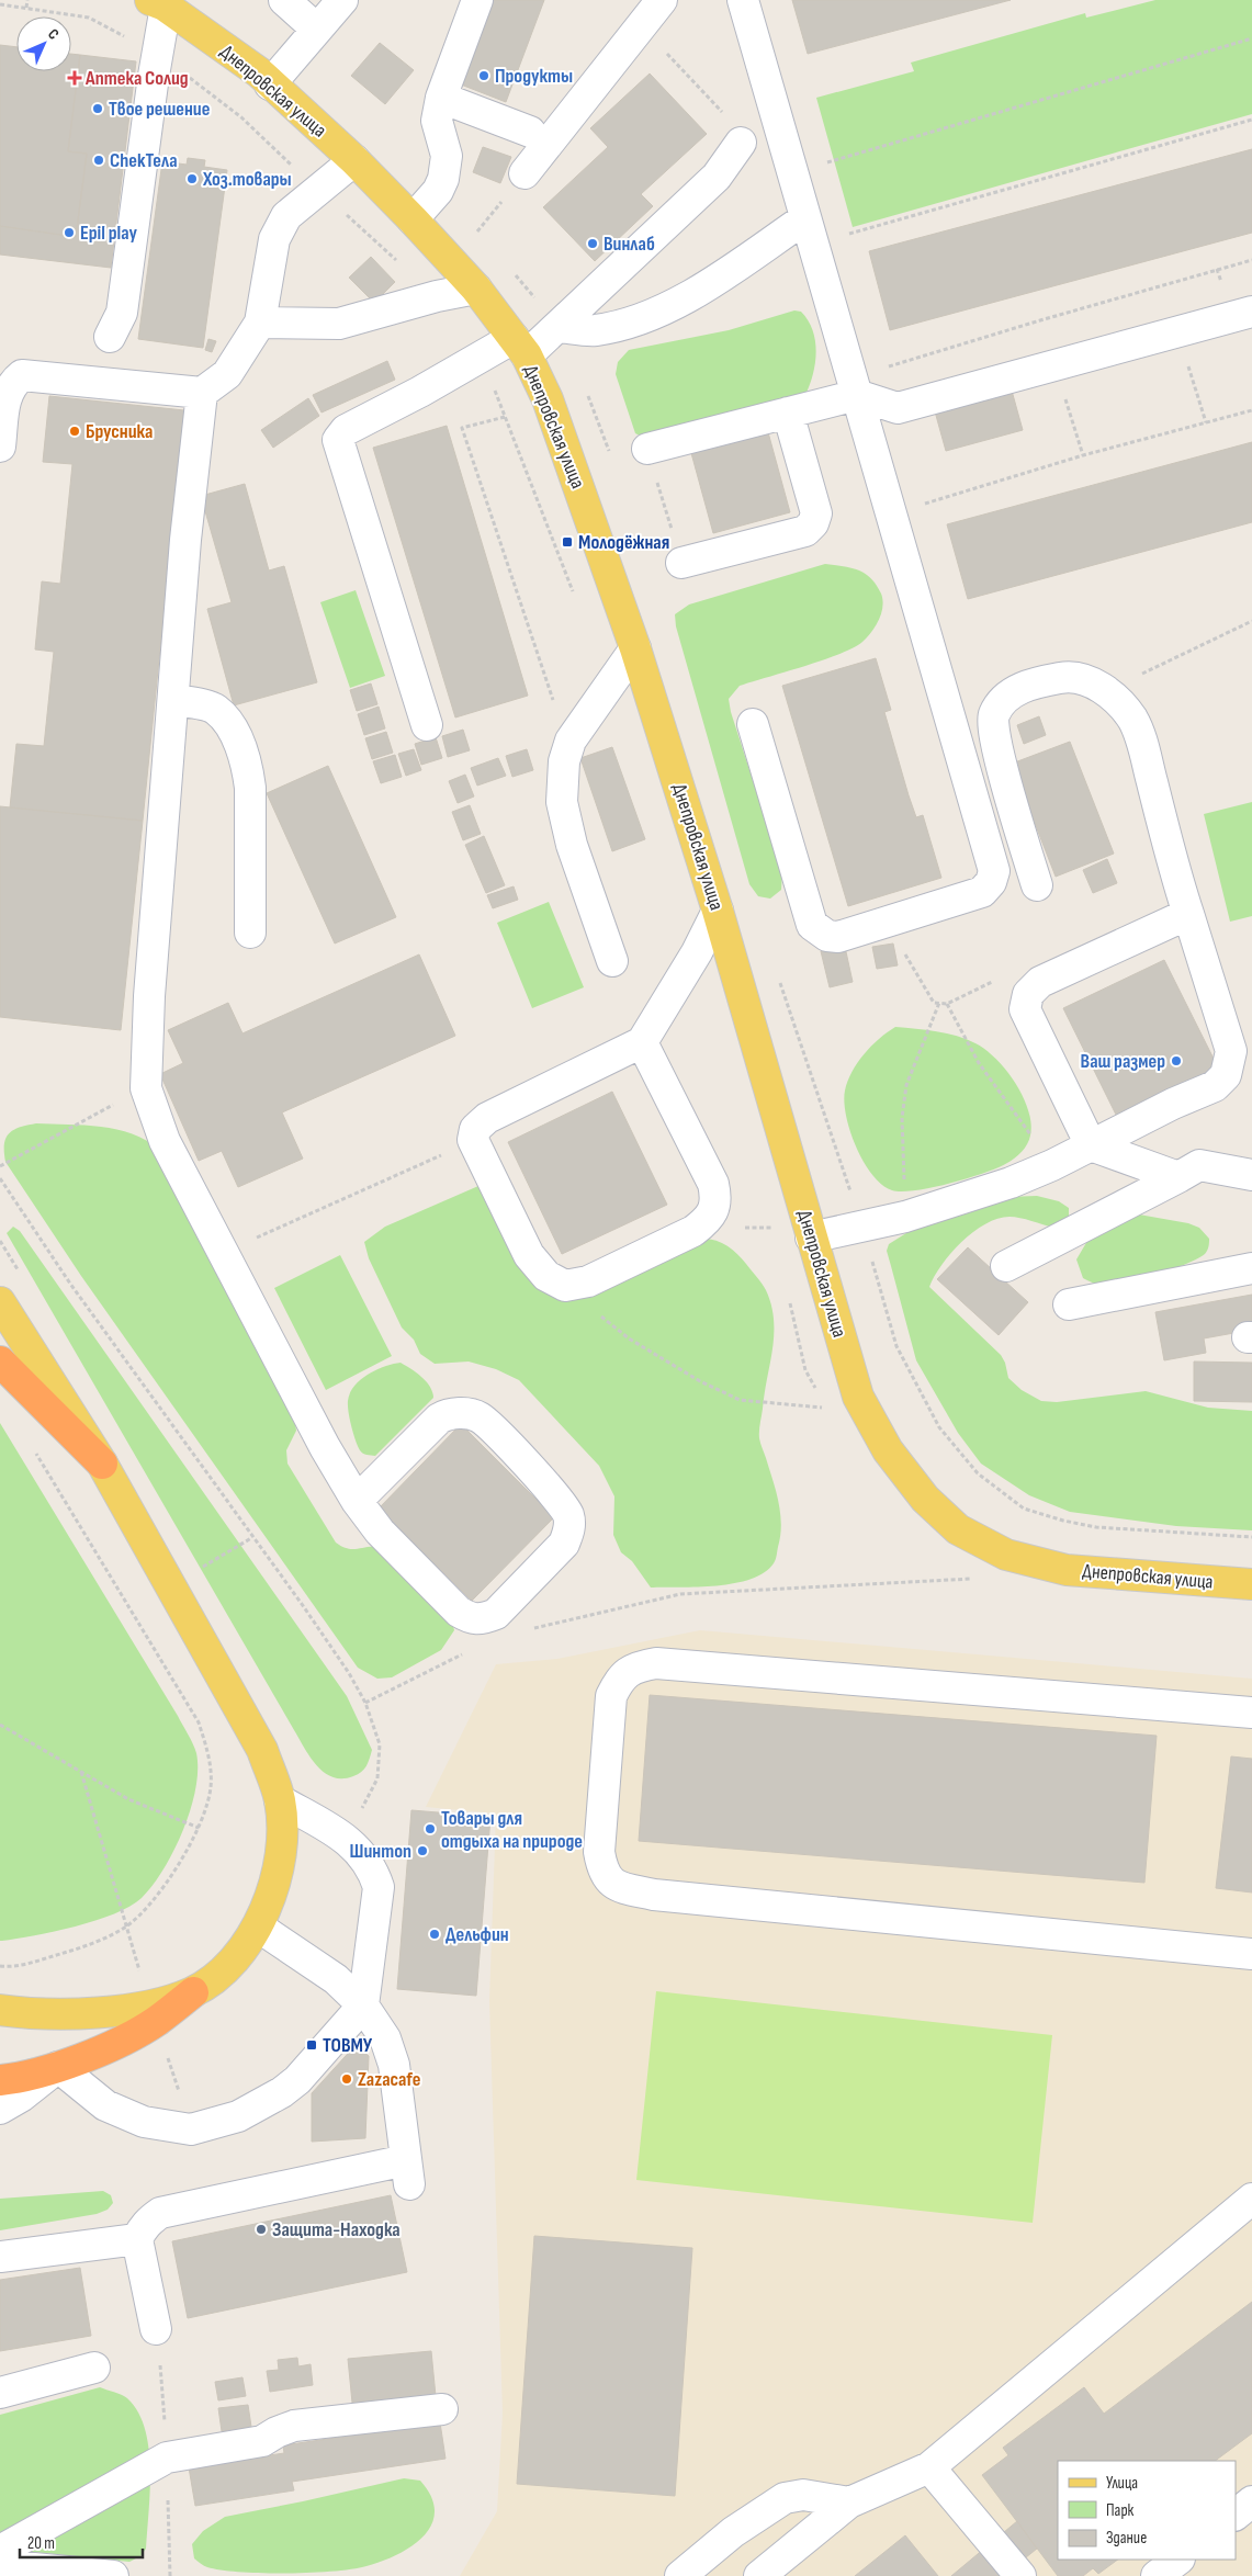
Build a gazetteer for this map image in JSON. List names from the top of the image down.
{
  "streets": {
    "main road": ["Днепровская улица"]
  },
  "places": {
    "other": [
      "Продукты",
      "Твое решение",
      "ChekТела",
      "Хоз.товары",
      "Epil play",
      "Винлаб",
      "Брусника",
      "Ваш размер",
      "Товары для отдыха на природе",
      "Шинтоп",
      "Дельфин",
      "Zazacafe",
      "Защита-Находка"
    ],
    "health": ["Аптека Солид"],
    "transit": ["Молодёжная", "ТОВМУ"]
  },
  "legend": ["Улица", "Парк", "Здание"],
  "scale_bar": "20 m",
  "north": "top right"
}
